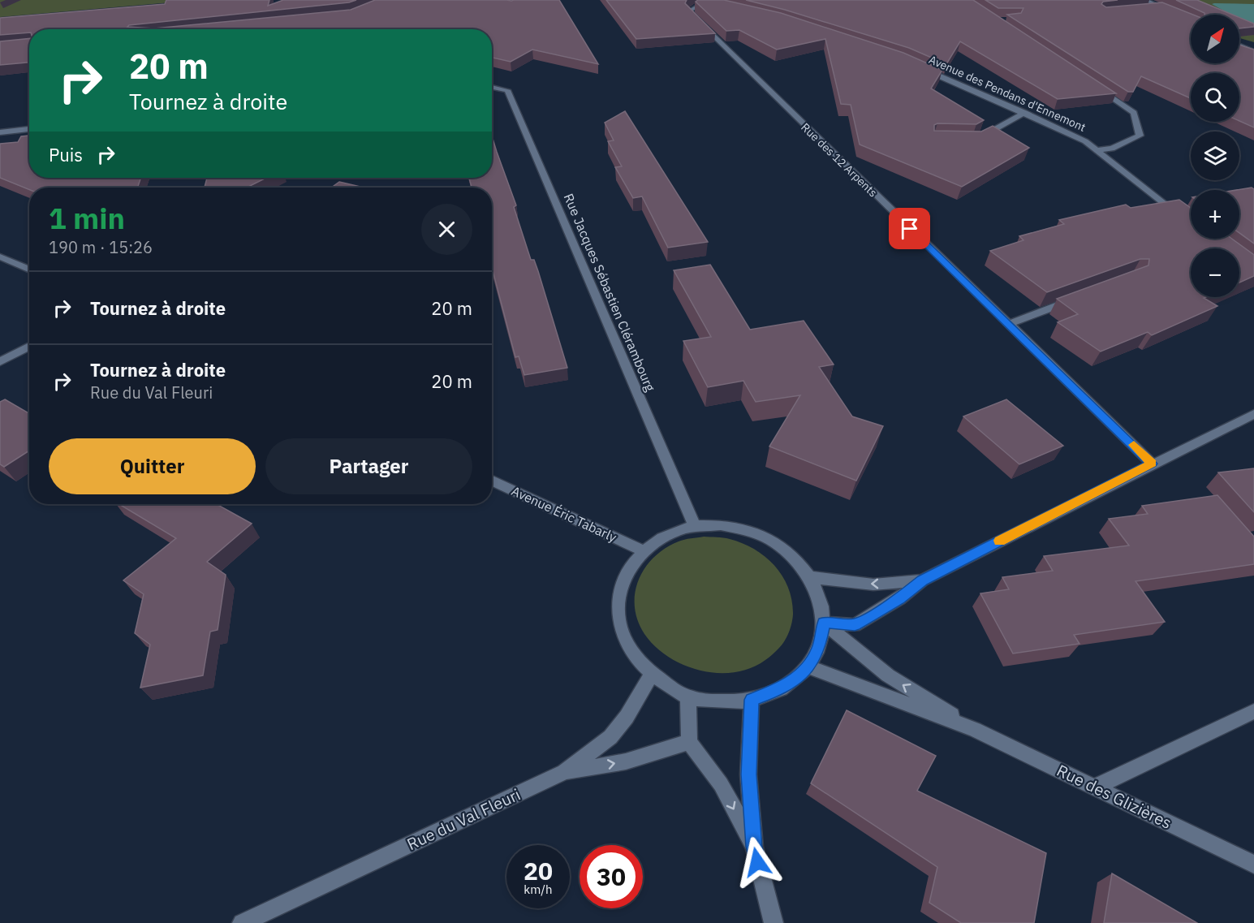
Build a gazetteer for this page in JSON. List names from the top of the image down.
{
  "streets": {
    "street": [
      "Avenue des Pendans d'Ennemont",
      "Rue des 12 Arpents",
      "Rue Jacques Sébastien Clérambourg",
      "Avenue Éric Tabarly",
      "Rue des Glizières",
      "Rue du Val Fleuri"
    ]
  },
  "north": "top right",
  "page": {
    "map_buttons": ["+", "−"],
    "turn": ["20 m", "Tournez à droite"],
    "then": "Puis",
    "heading": ["1 min", "190 m · 15:26"],
    "list": [
      {
        "name": "Tournez à droite",
        "value": "20 m"
      },
      {
        "name": "Tournez à droite",
        "note": "Rue du Val Fleuri",
        "value": "20 m"
      }
    ],
    "buttons": ["Quitter", "Partager"],
    "speed": "20 km/h",
    "limit": "30"
  }
}
